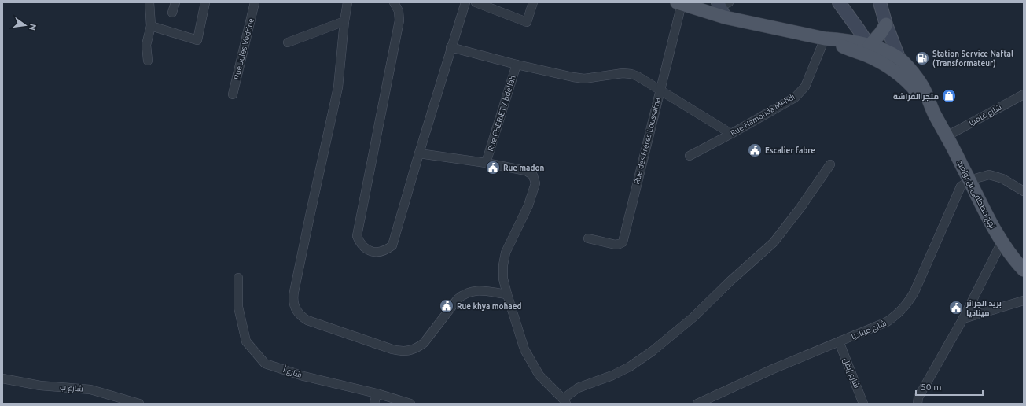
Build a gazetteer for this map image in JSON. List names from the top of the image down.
{
  "streets": {
    "main road": ["نهج مصطفى بن بولعيد"],
    "street": [
      "Rue Jules Vedrine",
      "Rue CHERIET Abdellah",
      "Rue Hamouda Mehdi",
      "شارع غامبيا",
      "Rue des Frères Loussafna",
      "شارع ميناديا",
      "شارع أ",
      "شارع إيفل",
      "شارع ب"
    ]
  },
  "crossings": [
    ["Rue Hamouda Mehdi", "نهج مصطفى بن بولعيد"],
    ["شارع غامبيا", "نهج مصطفى بن بولعيد"],
    ["نهج مصطفى بن بولعيد", "شارع ميناديا"],
    ["شارع ميناديا", "شارع إيفل"]
  ],
  "places": {
    "fuel station": ["Station Service Naftal (Transformateur)"],
    "shop": ["متجر الفراشة"],
    "public building": [
      "Escalier fabre",
      "Rue madon",
      "Rue khya mohaed",
      "بريد الجزائر ميناديا"
    ]
  },
  "scale_bar": "50 m",
  "north": "right"
}
